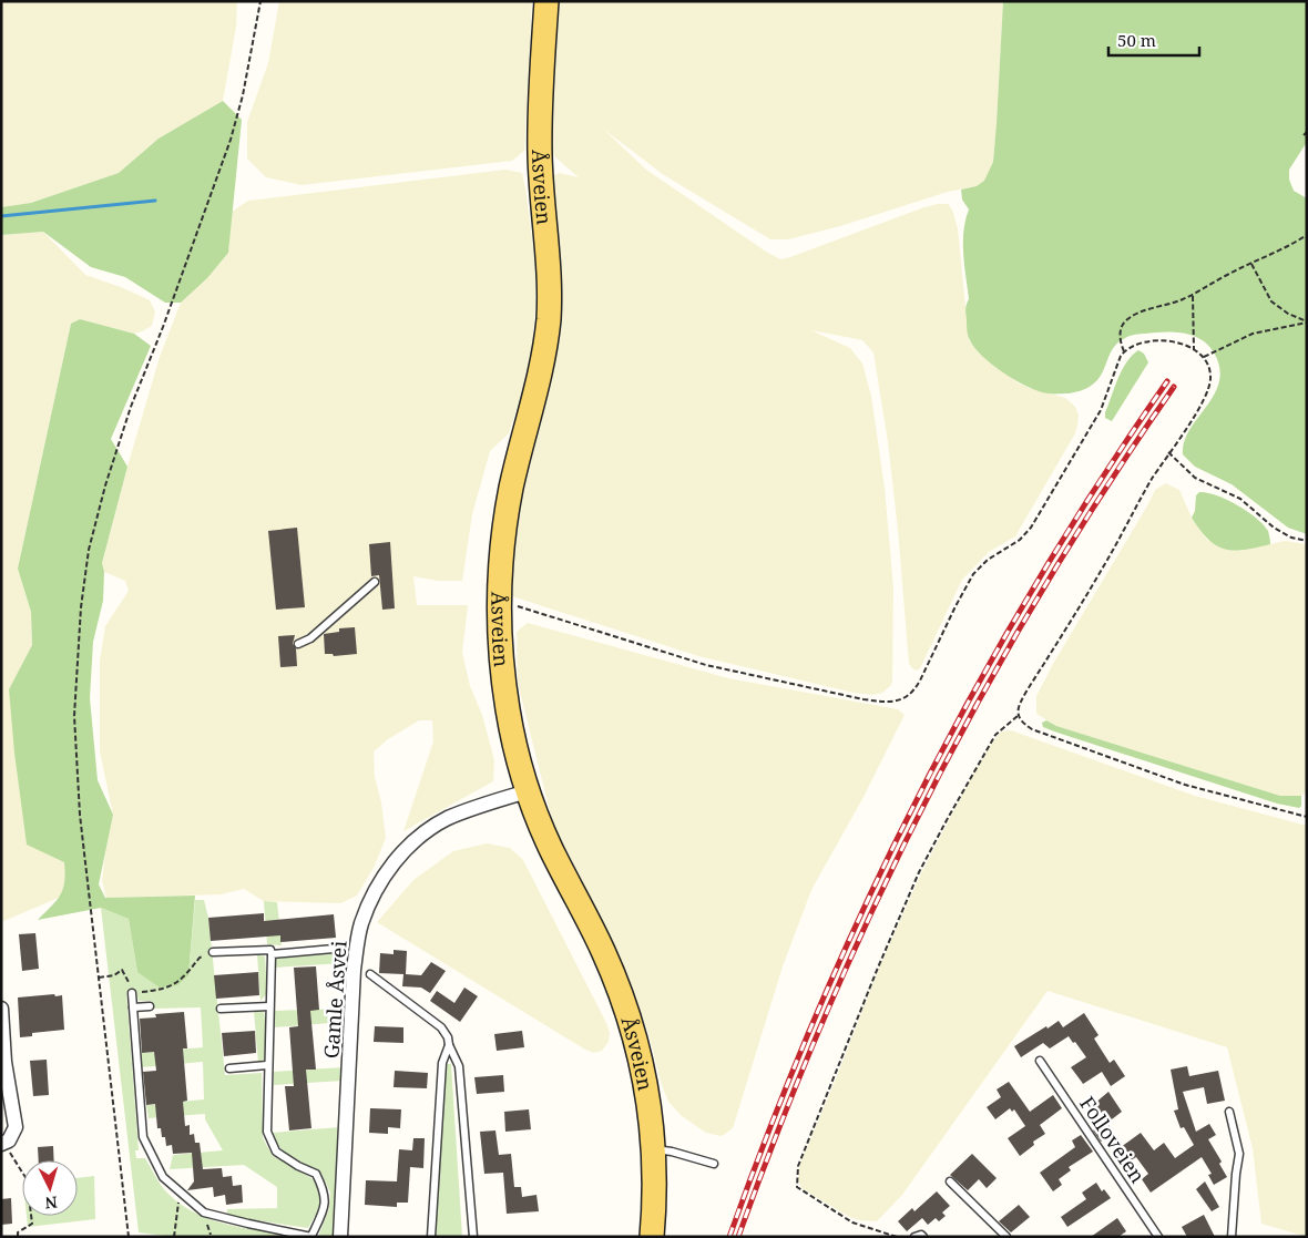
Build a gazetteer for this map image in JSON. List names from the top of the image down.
{
  "streets": {
    "main road": ["Åsveien"],
    "street": ["Gamle Åsvei"],
    "lane": ["Folloveien"]
  },
  "crossings": [
    ["Åsveien", "Gamle Åsvei"]
  ],
  "scale_bar": "50 m",
  "north": "bottom"
}
